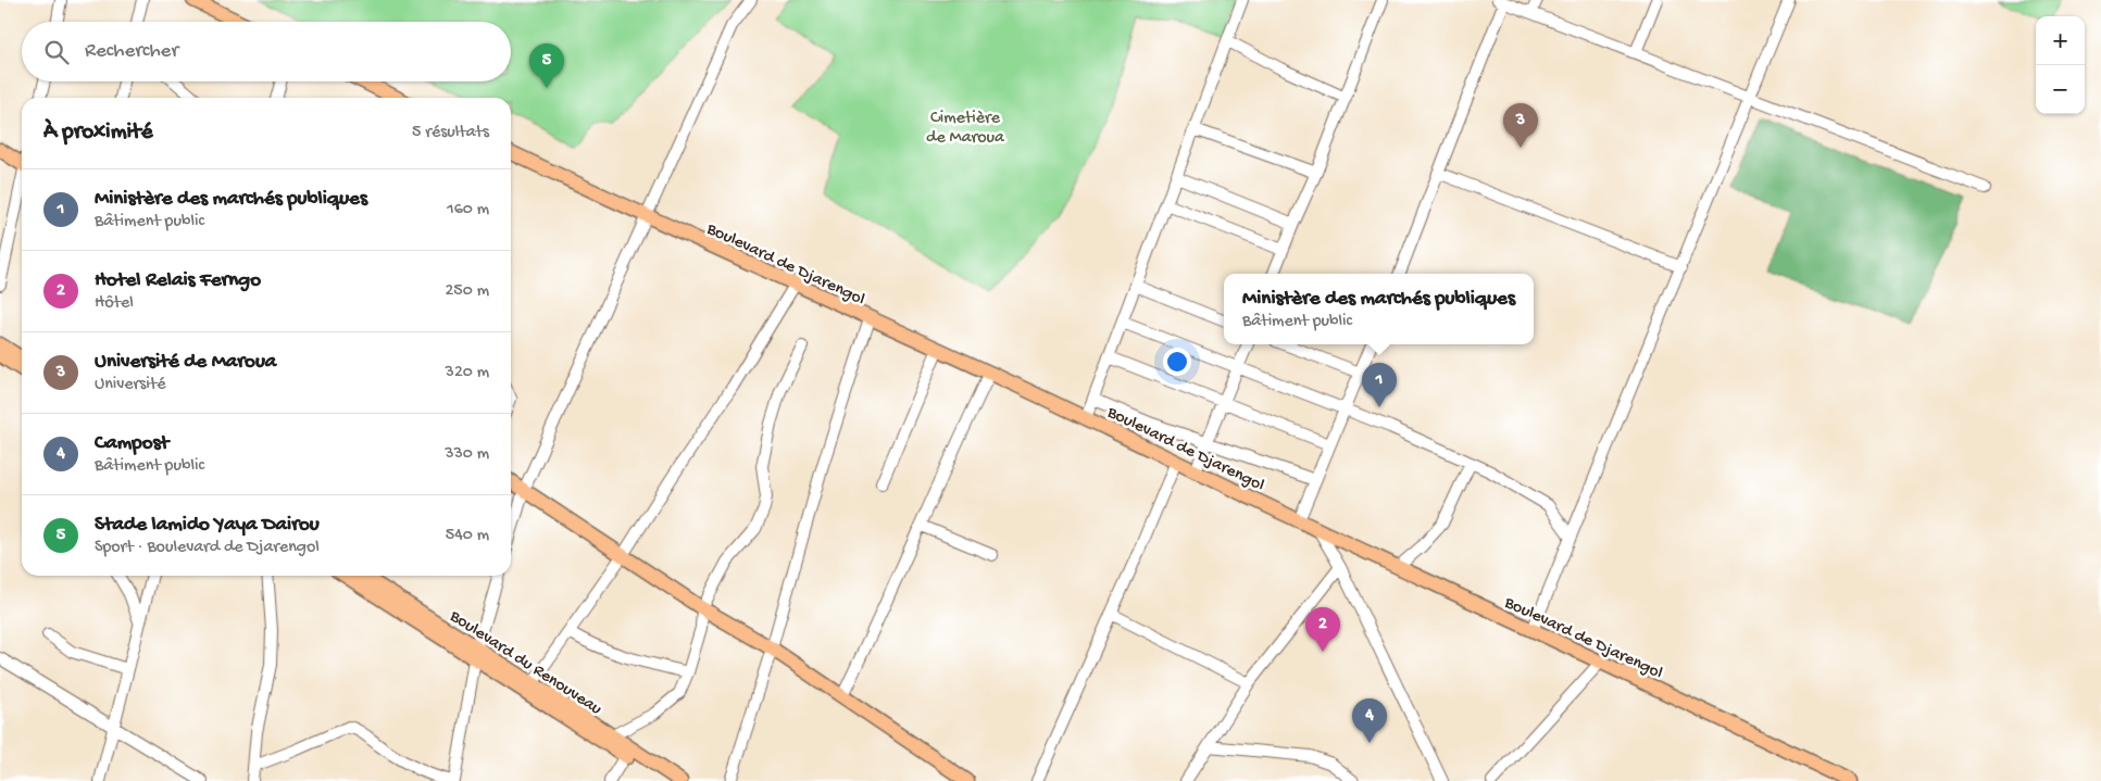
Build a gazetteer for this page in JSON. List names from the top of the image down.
{
  "streets": {
    "main road": ["Boulevard de Djarengol", "Boulevard du Renouveau"]
  },
  "parks": ["Cimetière de Maroua"],
  "page": {
    "map_buttons": ["+", "−"],
    "search": "Rechercher",
    "pins": [
      "5",
      "3",
      "1",
      "2",
      "4"
    ],
    "heading": ["À proximité", "5 résultats"],
    "list": [
      {
        "mark": "1",
        "name": "Ministère des marchés publiques",
        "note": "Bâtiment public",
        "value": "160 m"
      },
      {
        "mark": "2",
        "name": "Hotel Relais Ferngo",
        "note": "Hôtel",
        "value": "250 m"
      },
      {
        "mark": "3",
        "name": "Université de Maroua",
        "note": "Université",
        "value": "320 m"
      },
      {
        "mark": "4",
        "name": "Campost",
        "note": "Bâtiment public",
        "value": "330 m"
      },
      {
        "mark": "5",
        "name": "Stade lamido Yaya Dairou",
        "note": "Sport · Boulevard de Djarengol",
        "value": "540 m"
      }
    ],
    "popup": ["Ministère des marchés publiques", "Bâtiment public"]
  }
}
